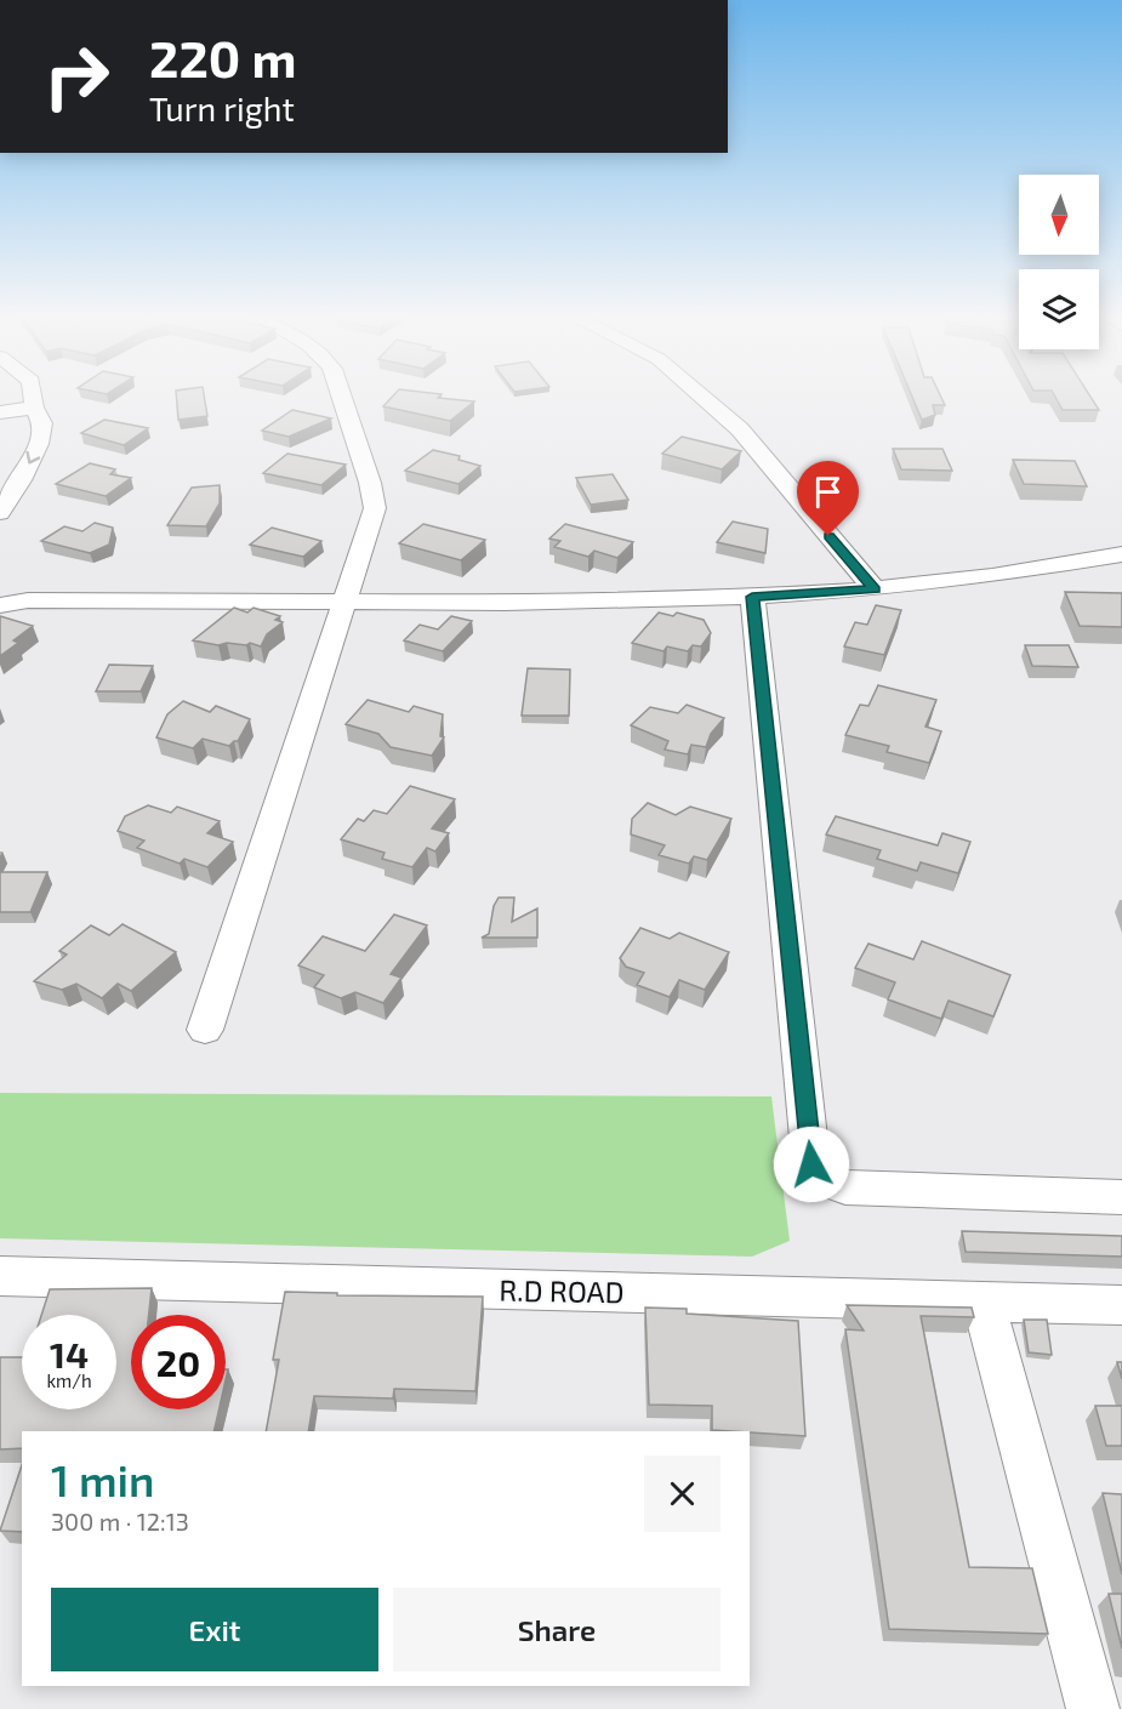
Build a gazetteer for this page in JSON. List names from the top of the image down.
{
  "streets": {
    "street": ["R.D ROAD"]
  },
  "north": "bottom",
  "page": {
    "turn": ["220 m", "Turn right"],
    "speed": "14 km/h",
    "limit": "20",
    "heading": ["1 min", "300 m · 12:13"],
    "buttons": ["Exit", "Share"]
  }
}
